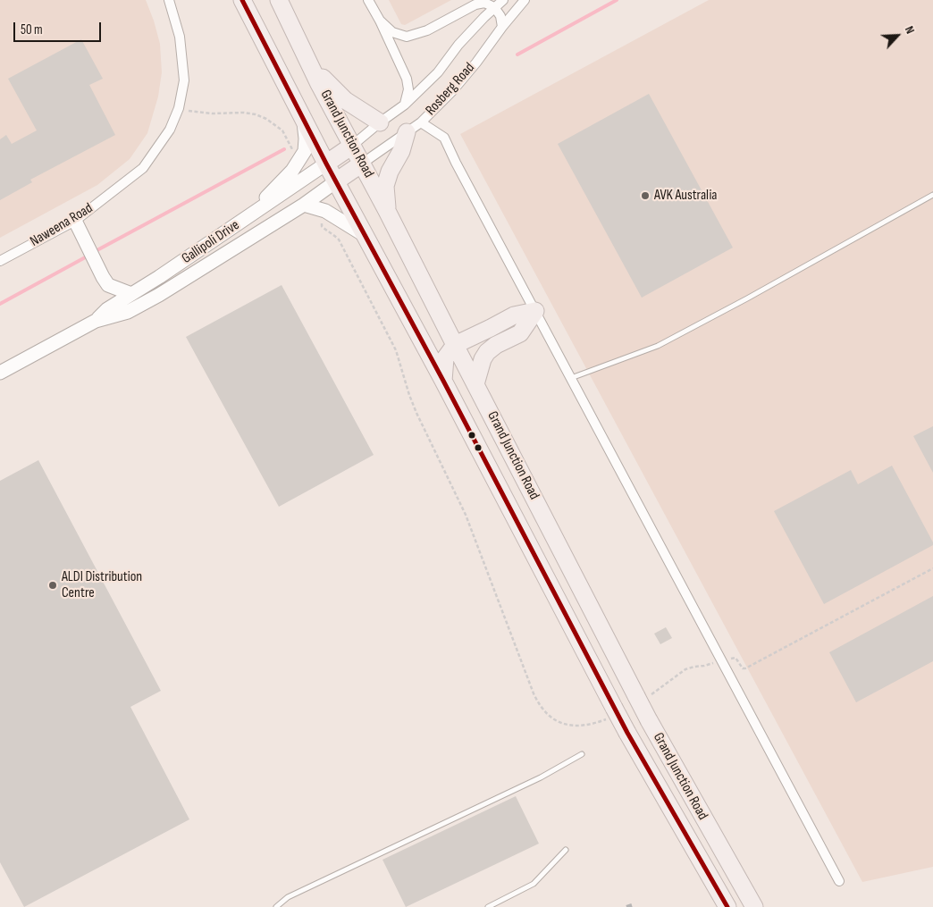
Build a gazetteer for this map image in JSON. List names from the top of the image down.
{
  "streets": {
    "highway": ["Grand Junction Road"],
    "street": ["Rosberg Road", "Naweena Road", "Gallipoli Drive"]
  },
  "crossings": [
    ["Rosberg Road", "Grand Junction Road"],
    ["Grand Junction Road", "Gallipoli Drive"]
  ],
  "places": ["AVK Australia", "ALDI Distribution Centre"],
  "scale_bar": "50 m",
  "north": "top right"
}
